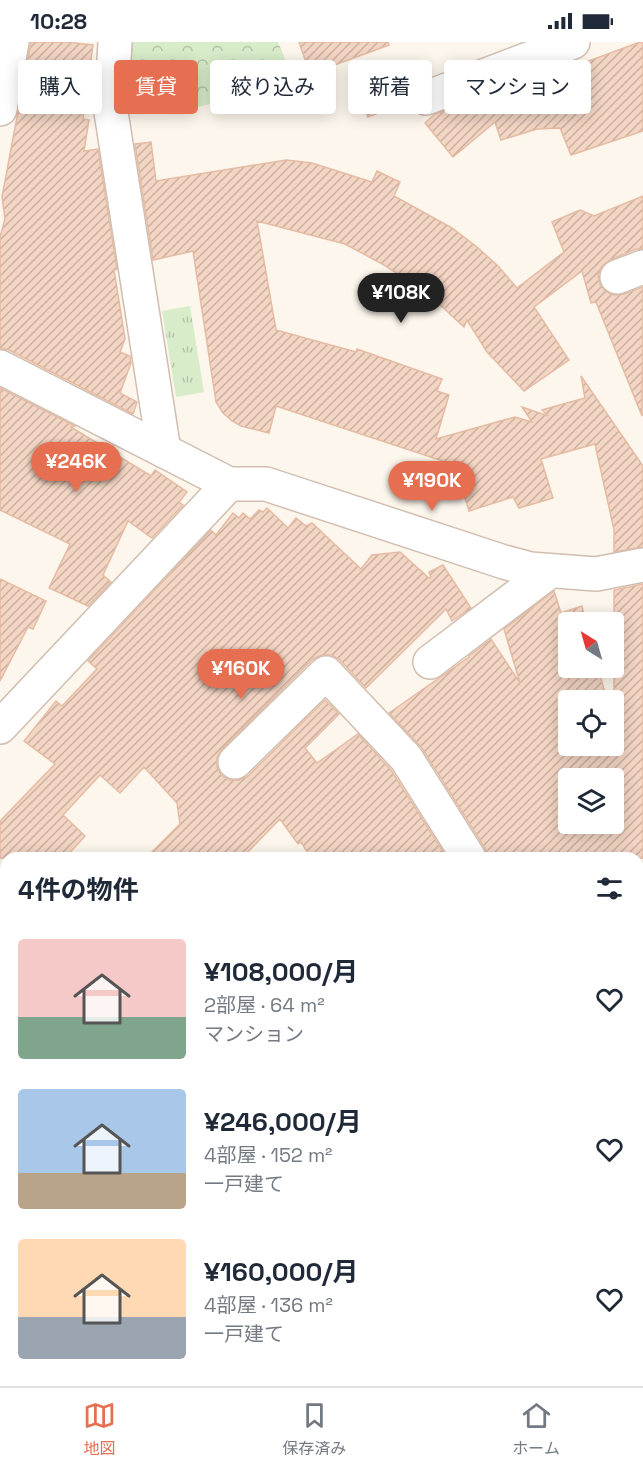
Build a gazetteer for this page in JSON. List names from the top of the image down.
{
  "north": "top left",
  "page": {
    "status": "10:28",
    "chip": [
      "購入",
      "賃貸",
      "絞り込み",
      "新着",
      "マンション"
    ],
    "price": [
      "¥108K",
      "¥246K",
      "¥190K",
      "¥160K"
    ],
    "heading": "4件の物件",
    "list": [
      {
        "name": "¥108,000/月",
        "note": "2部屋 · 64 m² · マンション"
      },
      {
        "name": "¥246,000/月",
        "note": "4部屋 · 152 m² · 一戸建て"
      },
      {
        "name": "¥160,000/月",
        "note": "4部屋 · 136 m² · 一戸建て"
      }
    ],
    "tabs": ["地図", "保存済み", "ホーム"]
  }
}
